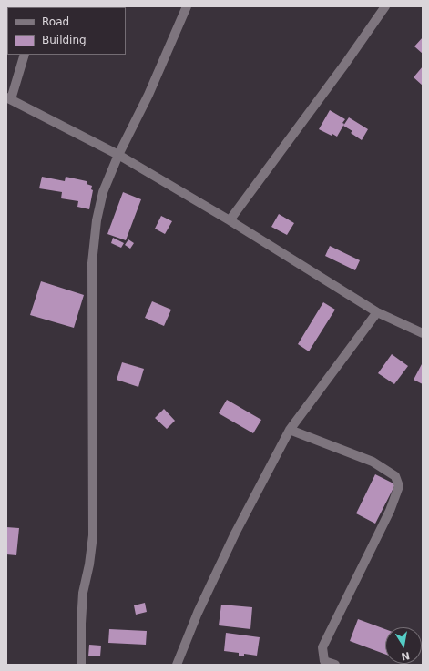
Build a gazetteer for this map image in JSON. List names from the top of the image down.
{
  "legend": ["Road", "Building"],
  "north": "bottom"
}
